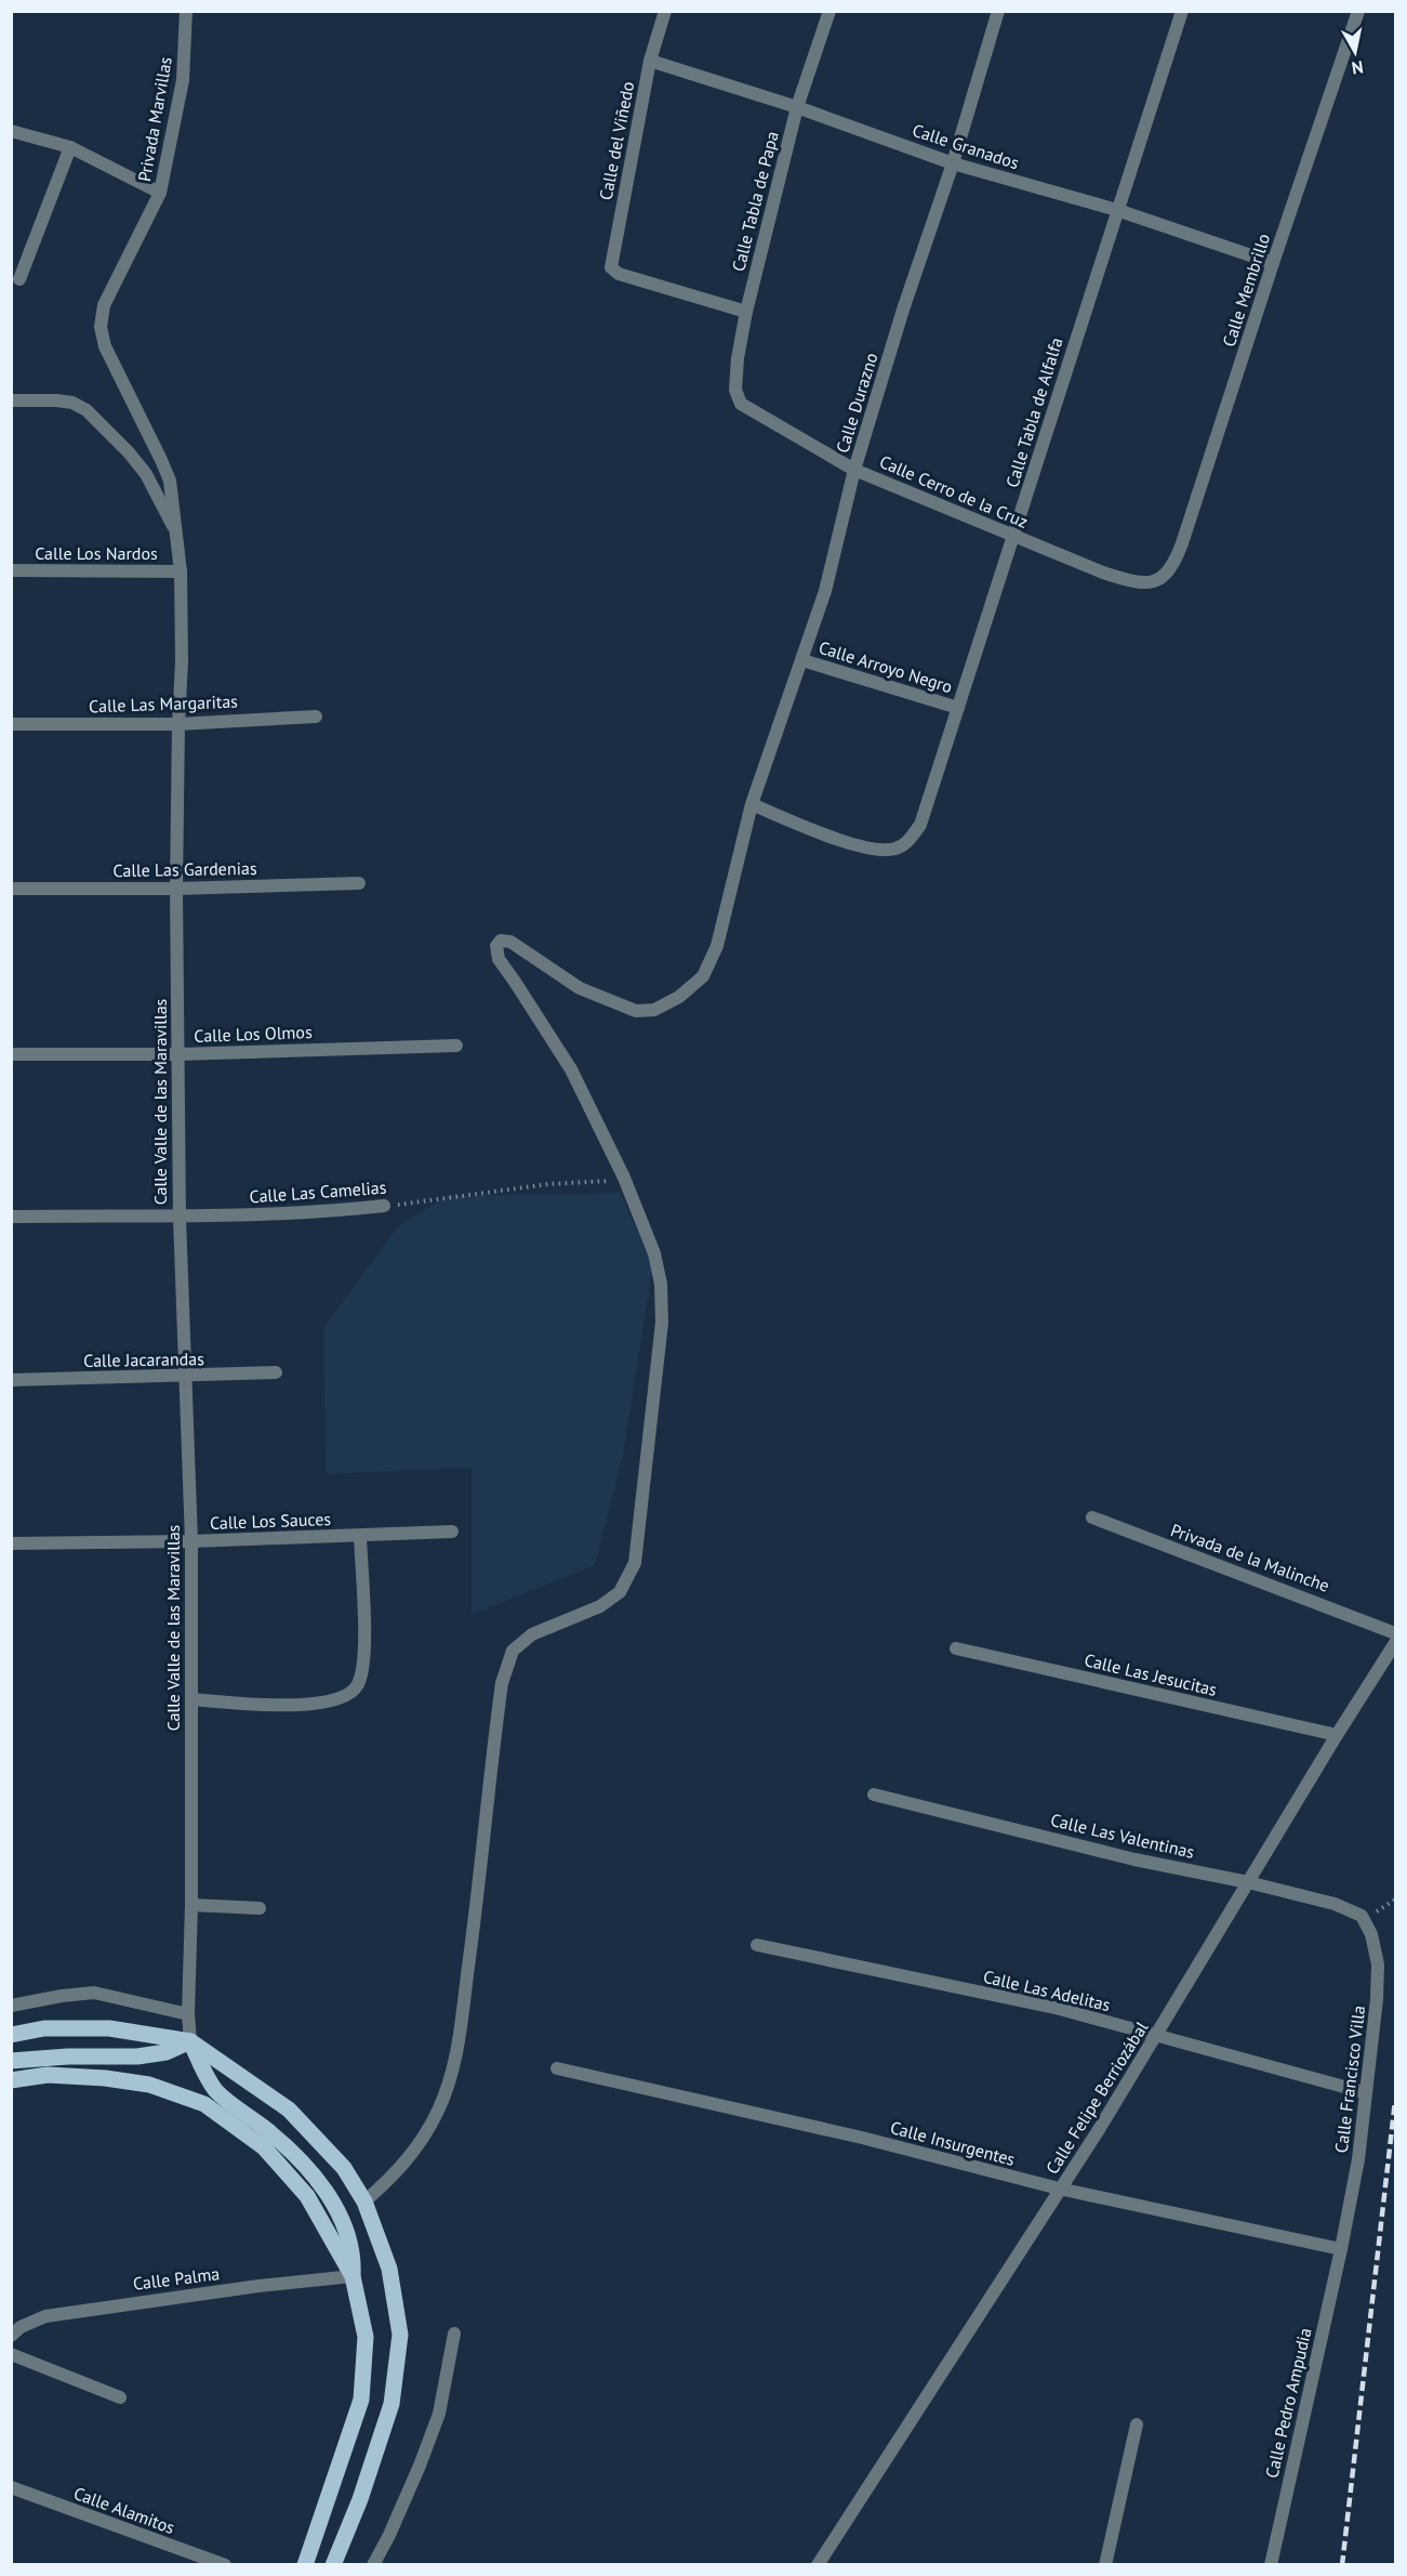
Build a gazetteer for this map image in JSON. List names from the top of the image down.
{
  "streets": {
    "street": [
      "Privada Marvillas",
      "Calle del Viñedo",
      "Calle Granados",
      "Calle Tabla de Papa",
      "Calle Membrillo",
      "Calle Durazno",
      "Calle Tabla de Alfalfa",
      "Calle Cerro de la Cruz",
      "Calle Los Nardos",
      "Calle Arroyo Negro",
      "Calle Las Margaritas",
      "Calle Las Gardenias",
      "Calle Los Olmos",
      "Calle Valle de las Maravillas",
      "Calle Las Camelias",
      "Calle Jacarandas",
      "Calle Los Sauces",
      "Privada de la Malinche",
      "Calle Las Jesucitas",
      "Calle Las Valentinas",
      "Calle Las Adelitas",
      "Calle Francisco Villa",
      "Calle Felipe Berriozábal",
      "Calle Insurgentes",
      "Calle Palma",
      "Calle Pedro Ampudia",
      "Calle Alamitos"
    ]
  },
  "crossings": [
    ["Privada Marvillas", "Calle Valle de las Maravillas"],
    ["Calle del Viñedo", "Calle Granados"],
    ["Calle del Viñedo", "Calle Tabla de Papa"],
    ["Calle Granados", "Calle Tabla de Papa"],
    ["Calle Granados", "Calle Membrillo"],
    ["Calle Granados", "Calle Durazno"],
    ["Calle Granados", "Calle Tabla de Alfalfa"],
    ["Calle Tabla de Papa", "Calle Cerro de la Cruz"],
    ["Calle Membrillo", "Calle Cerro de la Cruz"],
    ["Calle Durazno", "Calle Tabla de Alfalfa"],
    ["Calle Durazno", "Calle Cerro de la Cruz"],
    ["Calle Durazno", "Calle Arroyo Negro"],
    ["Calle Durazno", "Calle Las Camelias"],
    ["Calle Tabla de Alfalfa", "Calle Cerro de la Cruz"],
    ["Calle Tabla de Alfalfa", "Calle Arroyo Negro"],
    ["Calle Los Nardos", "Calle Valle de las Maravillas"],
    ["Calle Las Margaritas", "Calle Valle de las Maravillas"],
    ["Calle Las Gardenias", "Calle Valle de las Maravillas"],
    ["Calle Los Olmos", "Calle Valle de las Maravillas"],
    ["Calle Valle de las Maravillas", "Calle Las Camelias"],
    ["Calle Valle de las Maravillas", "Calle Jacarandas"],
    ["Calle Valle de las Maravillas", "Calle Los Sauces"],
    ["Calle Las Jesucitas", "Calle Felipe Berriozábal"],
    ["Calle Las Valentinas", "Calle Francisco Villa"],
    ["Calle Las Valentinas", "Calle Felipe Berriozábal"],
    ["Calle Las Adelitas", "Calle Francisco Villa"],
    ["Calle Las Adelitas", "Calle Felipe Berriozábal"],
    ["Calle Francisco Villa", "Calle Insurgentes"],
    ["Calle Francisco Villa", "Calle Pedro Ampudia"],
    ["Calle Felipe Berriozábal", "Calle Insurgentes"],
    ["Calle Insurgentes", "Calle Pedro Ampudia"]
  ],
  "north": "bottom"
}
